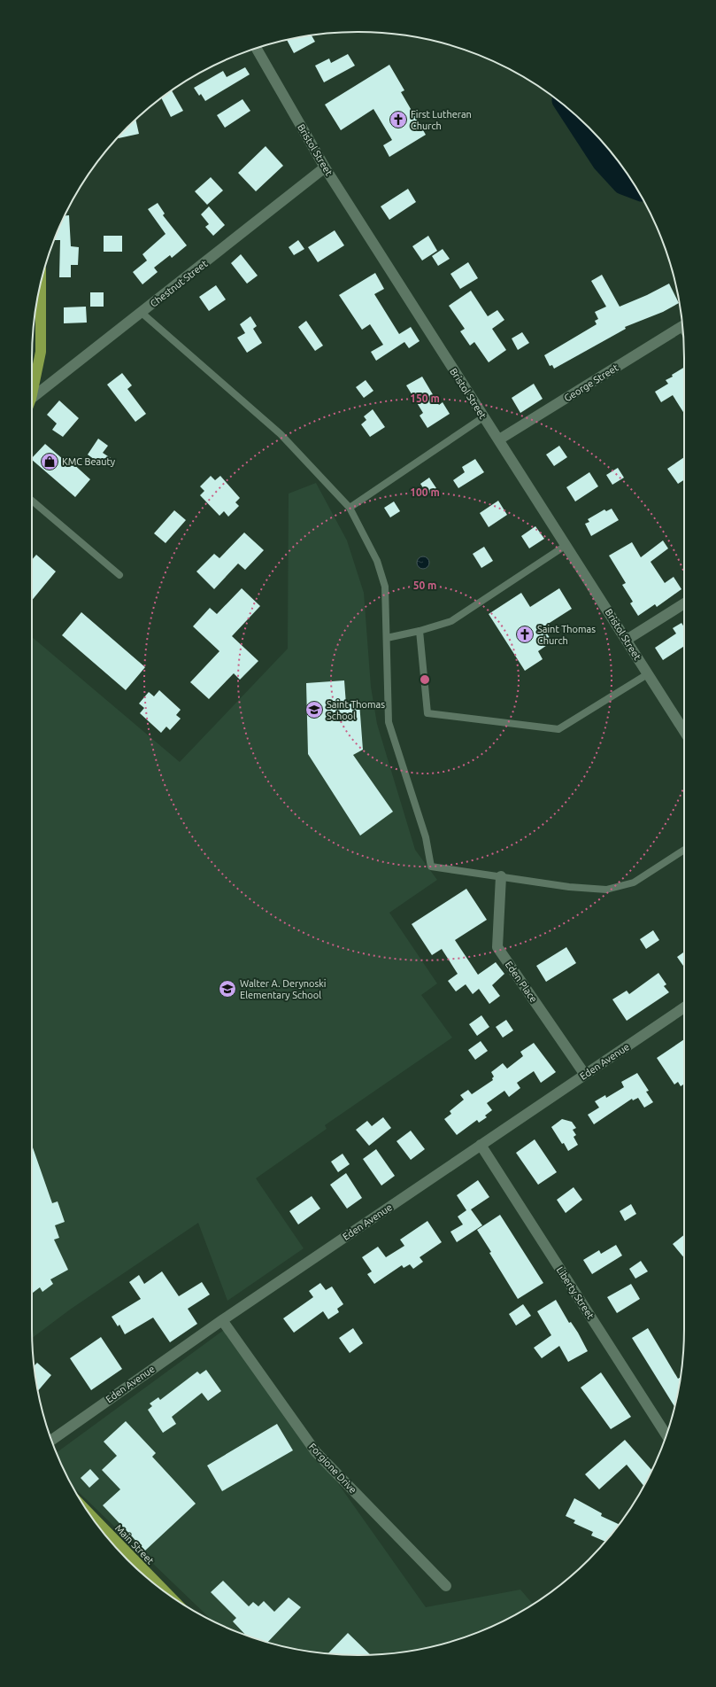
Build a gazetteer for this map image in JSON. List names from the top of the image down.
{
  "streets": {
    "highway": ["Main Street"],
    "street": [
      "Bristol Street",
      "Chestnut Street",
      "George Street",
      "Eden Place",
      "Eden Avenue",
      "Liberty Street",
      "Forgione Drive"
    ]
  },
  "crossings": [
    ["Bristol Street", "Chestnut Street"],
    ["Bristol Street", "George Street"],
    ["Eden Place", "Eden Avenue"],
    ["Eden Avenue", "Liberty Street"],
    ["Eden Avenue", "Forgione Drive"]
  ],
  "places": {
    "church": ["First Lutheran Church", "Saint Thomas Church"],
    "shop": ["KMC Beauty"],
    "school or university": ["Saint Thomas School", "Walter A. Derynoski Elementary School"]
  },
  "rings": ["150 m", "100 m", "50 m"]
}
